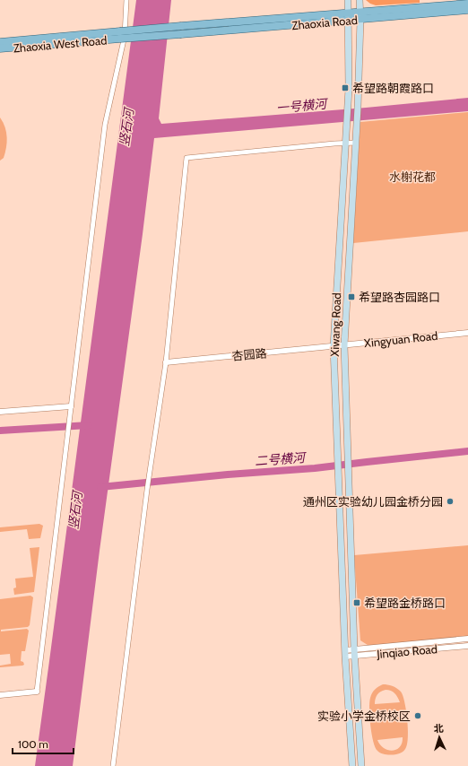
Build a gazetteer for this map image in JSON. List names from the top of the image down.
{
  "streets": {
    "main road": ["Zhaoxia Road", "Zhaoxia West Road", "Xiwang Road"],
    "street": ["Xingyuan Road", "杏园路", "Jinqiao Road"]
  },
  "crossings": [
    ["Zhaoxia Road", "Zhaoxia West Road"],
    ["Zhaoxia Road", "Xiwang Road"],
    ["Xiwang Road", "Xingyuan Road"],
    ["Xiwang Road", "杏园路"],
    ["Xiwang Road", "Jinqiao Road"],
    ["Xingyuan Road", "杏园路"]
  ],
  "water": ["一号横河", "竖石河", "二号横河"],
  "parks": ["水榭花都"],
  "places": {
    "transit": ["希望路朝霞路口", "希望路杏园路口", "希望路金桥路口"],
    "other": ["通州区实验幼儿园金桥分园", "实验小学金桥校区"]
  },
  "scale_bar": "100 m",
  "north": "top"
}
